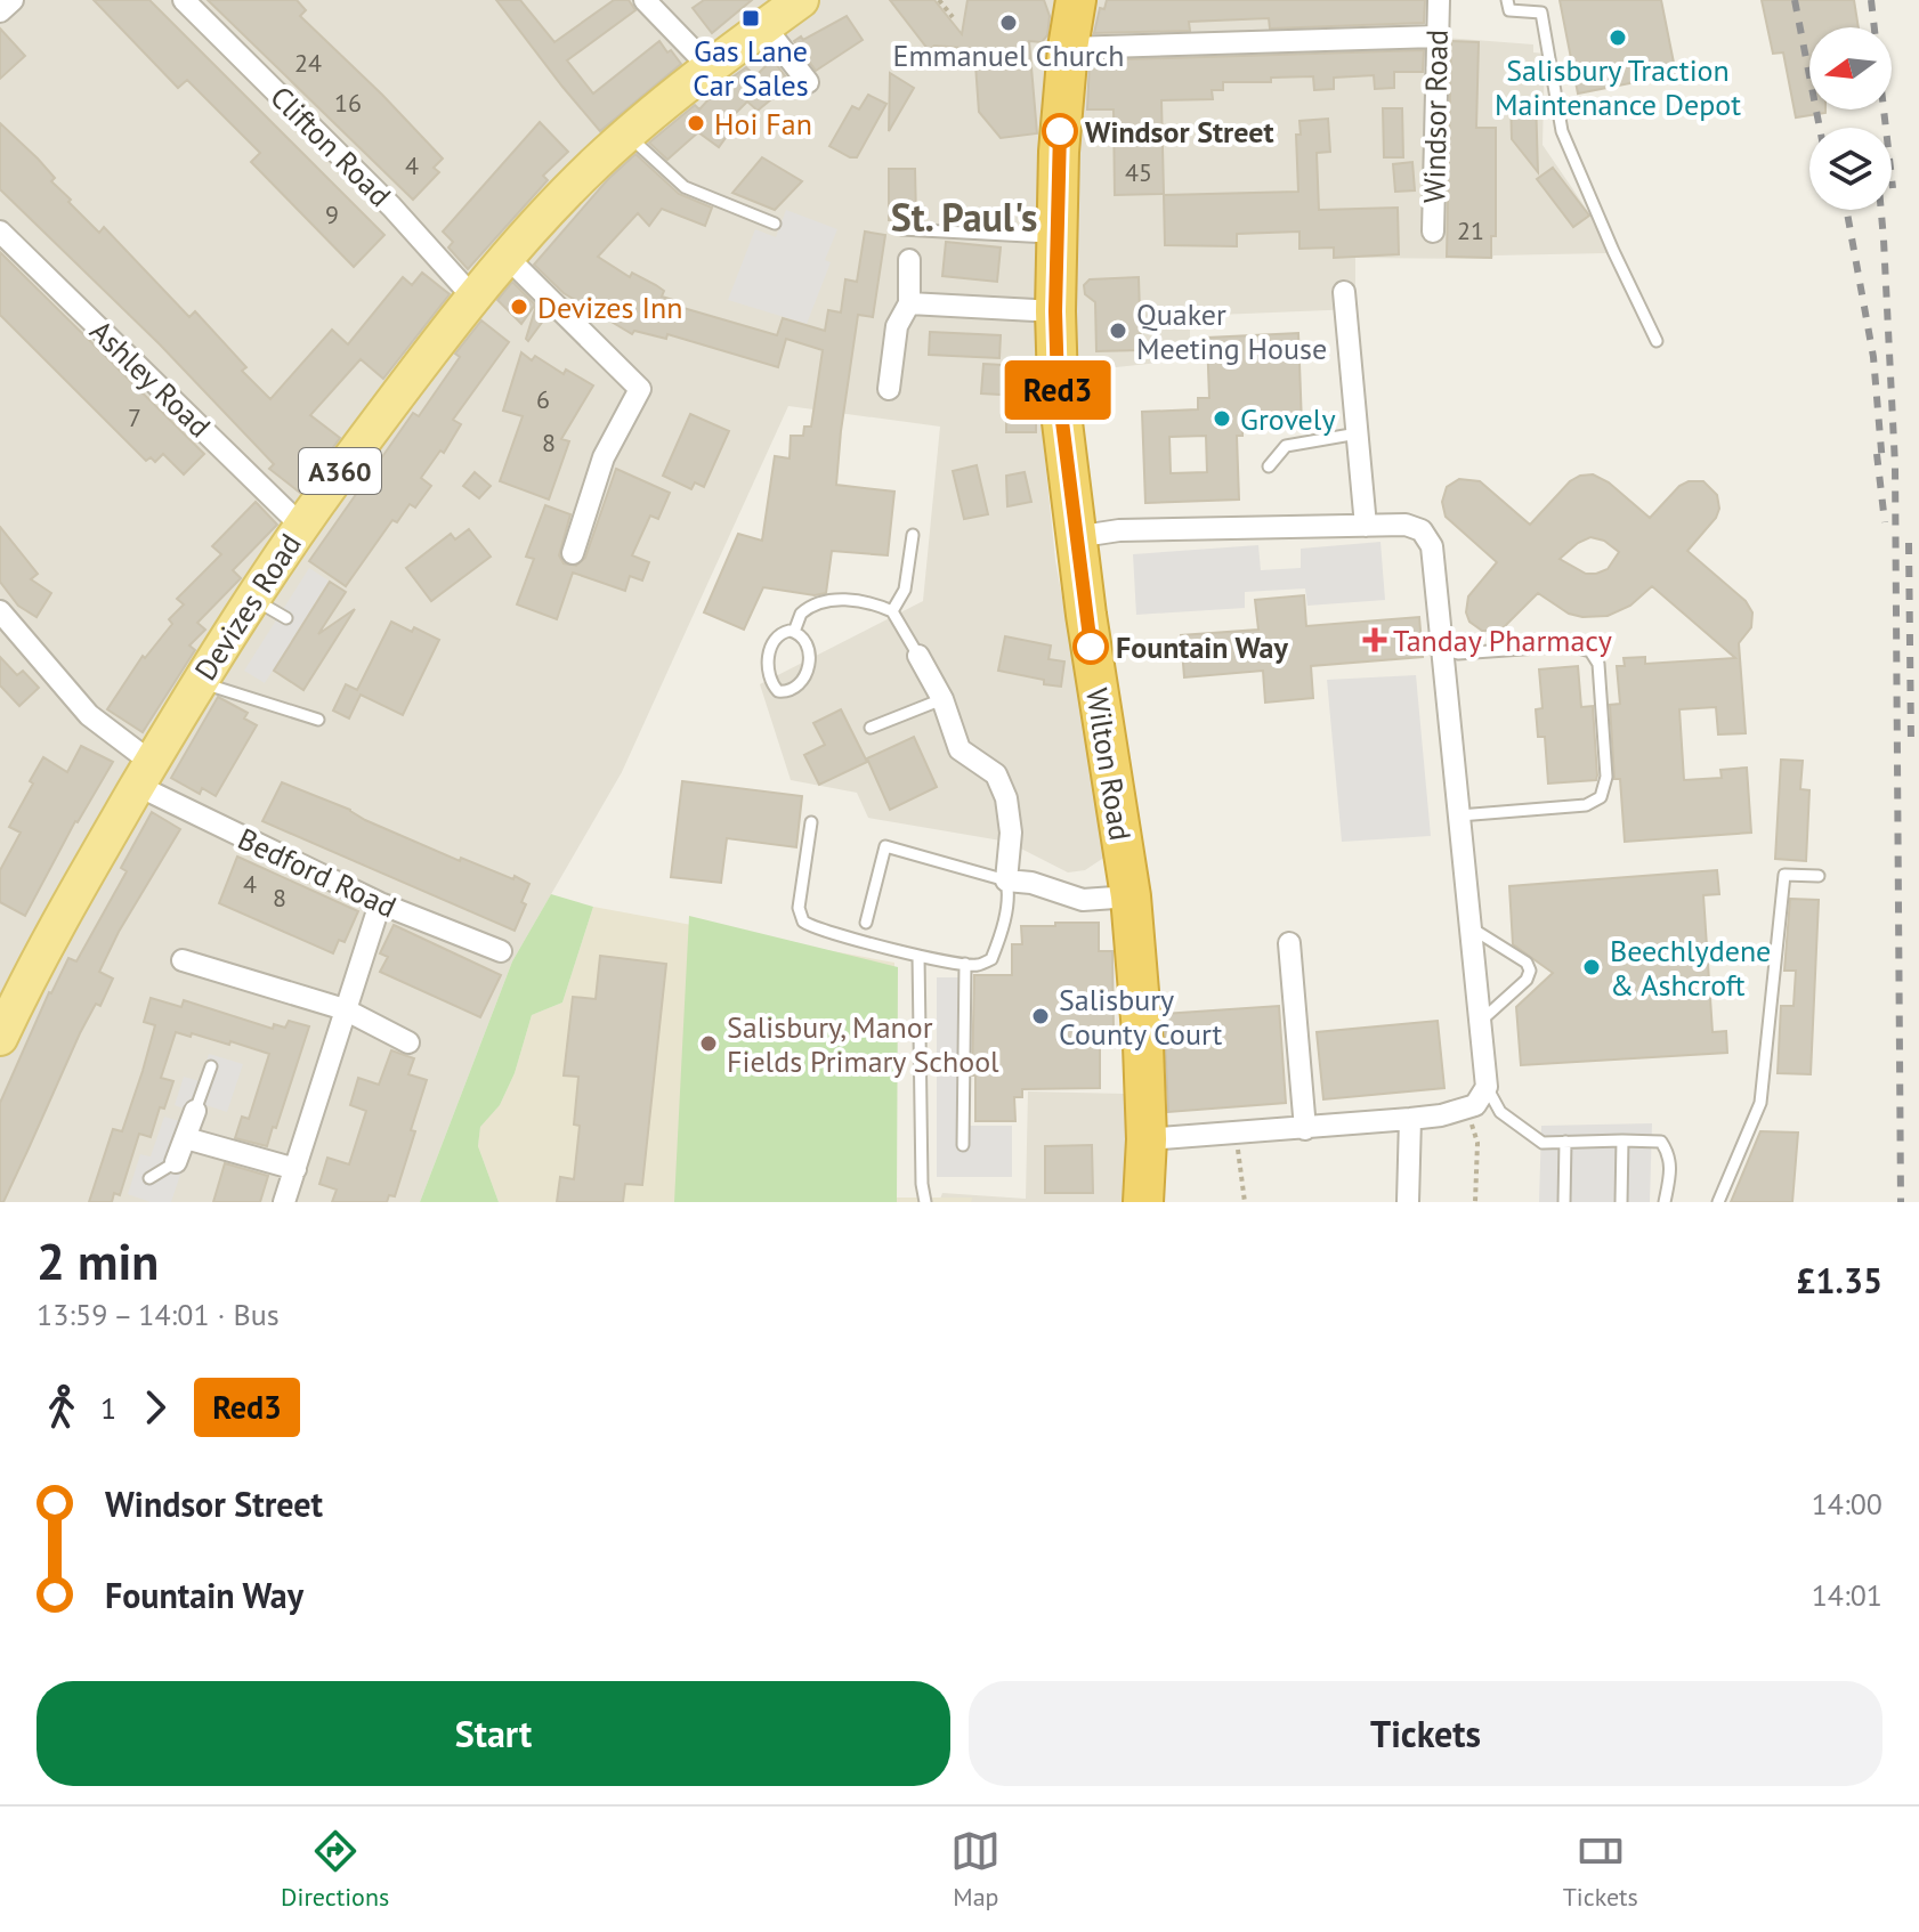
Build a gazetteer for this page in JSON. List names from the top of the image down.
{
  "streets": {
    "highway": ["Wilton Road"],
    "main road": ["A360", "Devizes Road"],
    "street": [
      "Windsor Road",
      "Clifton Road",
      "Ashley Road",
      "Bedford Road"
    ]
  },
  "crossings": [
    ["Clifton Road", "Devizes Road"],
    ["Ashley Road", "Devizes Road"],
    ["Devizes Road", "Bedford Road"]
  ],
  "districts": ["St. Paul's"],
  "places": {
    "transit": ["Gas Lane Car Sales"],
    "other": [
      "Emmanuel Church",
      "Salisbury Traction Maintenance Depot",
      "Hoi Fan",
      "Windsor Street",
      "Devizes Inn",
      "Quaker Meeting House",
      "Grovely",
      "Fountain Way",
      "Beechlydene & Ashcroft",
      "Salisbury County Court",
      "Salisbury, Manor Fields Primary School"
    ],
    "health": ["Tanday Pharmacy"]
  },
  "lines": ["bus line Red3"],
  "house_numbers": [
    "24",
    "16",
    "4",
    "45",
    "9",
    "21",
    "6",
    "7",
    "8",
    "4",
    "8"
  ],
  "north": "left",
  "page": {
    "on_map": "Red3",
    "heading": ["2 min", "13:59 – 14:01 · Bus", "£1.35"],
    "legs": ["1", "Red3"],
    "list": [
      {
        "name": "Windsor Street",
        "value": "14:00"
      },
      {
        "name": "Fountain Way",
        "value": "14:01"
      }
    ],
    "buttons": ["Start", "Tickets"],
    "tabs": ["Directions", "Map", "Tickets"]
  }
}
